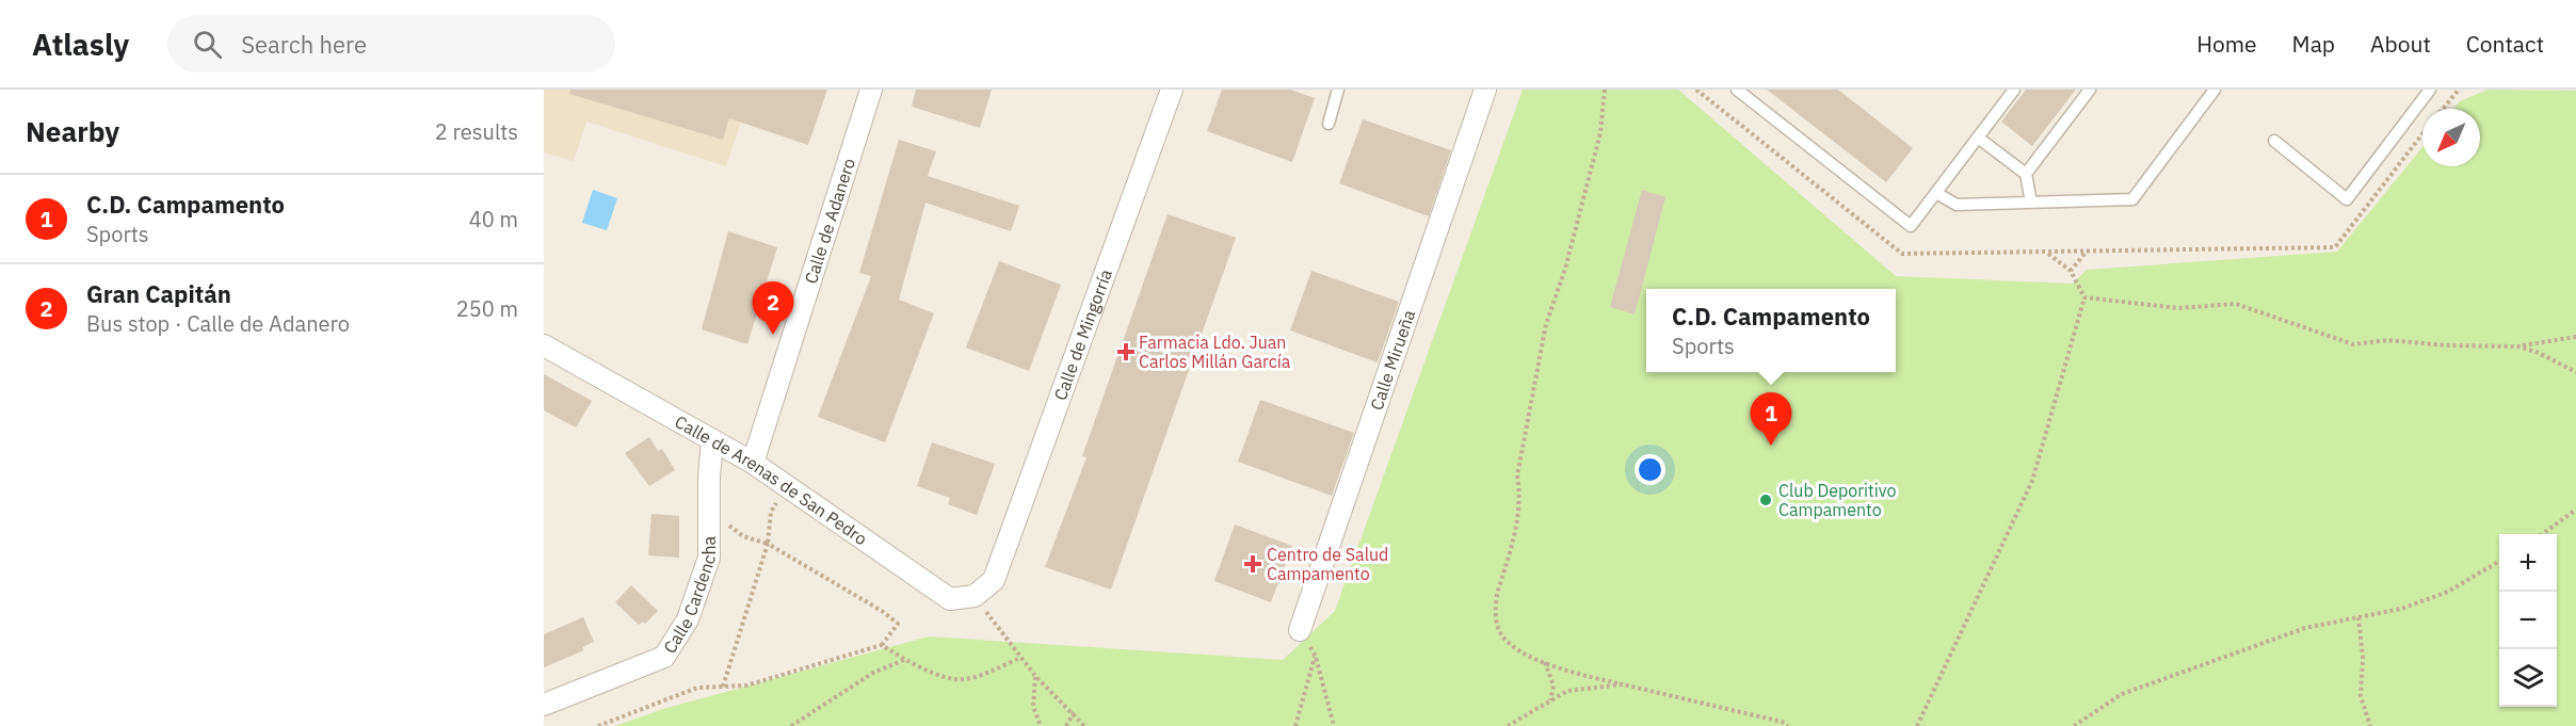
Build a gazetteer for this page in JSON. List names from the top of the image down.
{
  "streets": {
    "street": [
      "Calle de Adanero",
      "Calle de Mingorría",
      "Calle Mirueña",
      "Calle de Arenas de San Pedro",
      "Calle Cardencha"
    ]
  },
  "crossings": [
    ["Calle de Adanero", "Calle de Arenas de San Pedro"],
    ["Calle de Mingorría", "Calle de Arenas de San Pedro"],
    ["Calle de Arenas de San Pedro", "Calle Cardencha"]
  ],
  "places": {
    "health": ["Farmacia Ldo. Juan Carlos Millán García", "Centro de Salud Campamento"],
    "other": ["Club Deporitivo Campamento"]
  },
  "north": "bottom left",
  "page": {
    "header": "Atlasly",
    "search": "Search here",
    "nav": [
      "Home",
      "Map",
      "About",
      "Contact"
    ],
    "heading": ["Nearby", "2 results"],
    "list": [
      {
        "mark": "1",
        "name": "C.D. Campamento",
        "note": "Sports",
        "value": "40 m"
      },
      {
        "mark": "2",
        "name": "Gran Capitán",
        "note": "Bus stop · Calle de Adanero",
        "value": "250 m"
      }
    ],
    "pins": ["2", "1"],
    "popup": ["C.D. Campamento", "Sports"],
    "map_buttons": ["+", "−"]
  }
}
